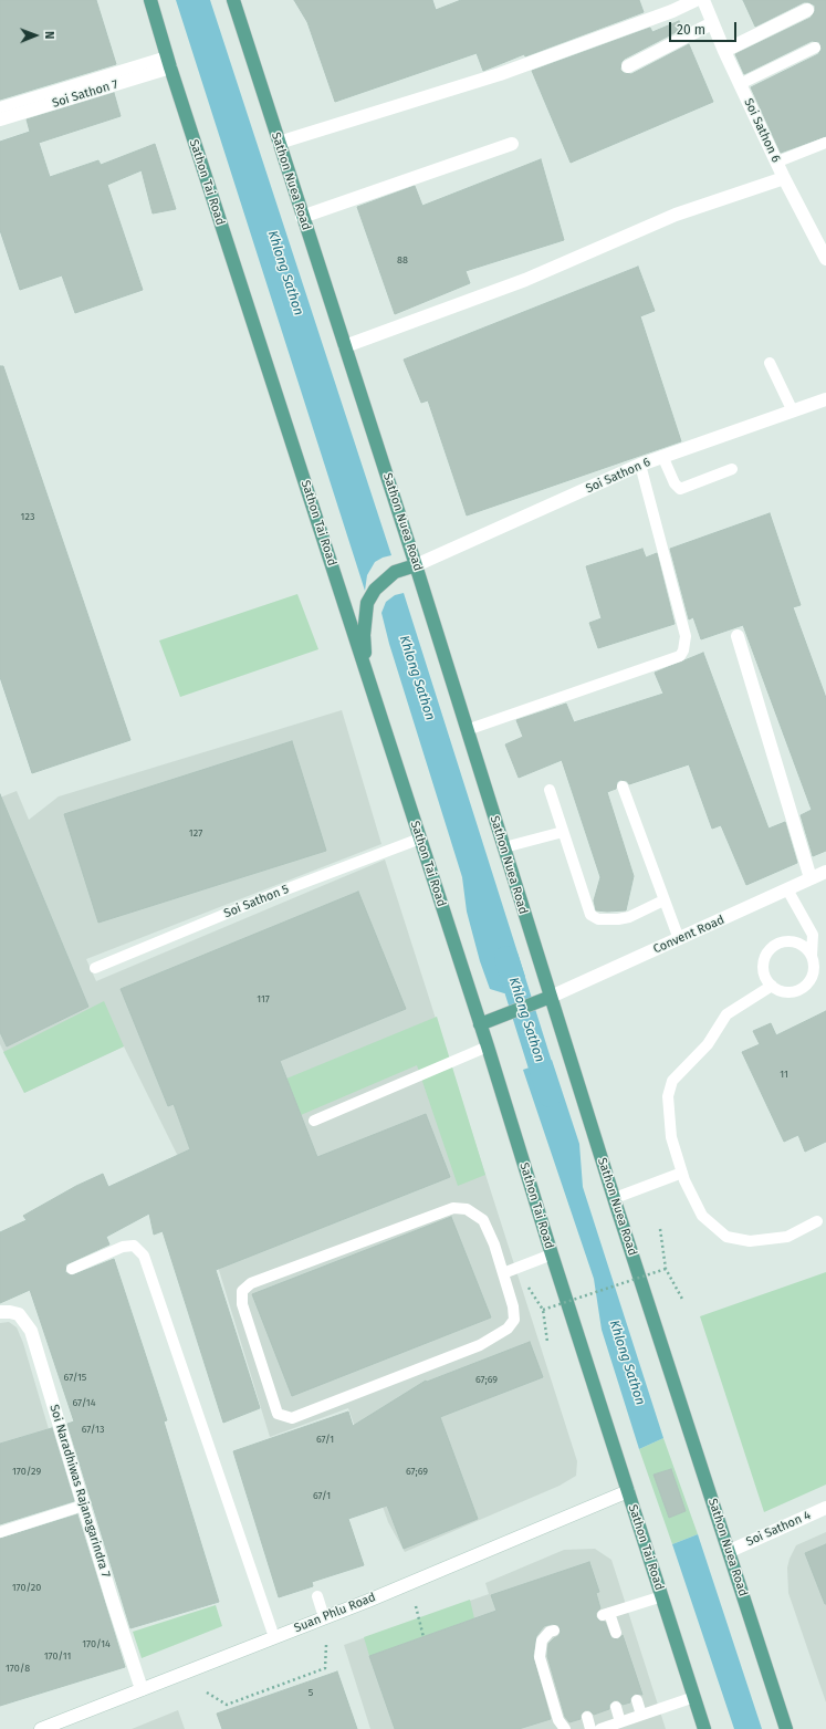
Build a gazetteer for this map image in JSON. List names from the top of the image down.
{
  "streets": {
    "main road": ["Sathon Nuea Road", "Sathon Tai Road"],
    "street": [
      "Soi Sathon 7",
      "Soi Sathon 6",
      "Convent Road",
      "Soi Naradhiwas Rajanagarindra 7",
      "Soi Sathon 4",
      "Suan Phlu Road"
    ],
    "lane": ["Soi Sathon 5"]
  },
  "crossings": [
    ["Soi Sathon 7", "Sathon Tai Road"],
    ["Soi Sathon 6", "Sathon Nuea Road"],
    ["Sathon Nuea Road", "Convent Road"],
    ["Sathon Nuea Road", "Soi Sathon 4"],
    ["Sathon Tai Road", "Soi Sathon 5"],
    ["Sathon Tai Road", "Suan Phlu Road"],
    ["Soi Naradhiwas Rajanagarindra 7", "Suan Phlu Road"]
  ],
  "water": ["Khlong Sathon"],
  "house_numbers": [
    "88",
    "123",
    "127",
    "117",
    "11",
    "67/15",
    "67;69",
    "67/14",
    "67/13",
    "67/1",
    "170/29",
    "67;69",
    "67/1",
    "170/20",
    "170/14",
    "170/11",
    "170/8",
    "5"
  ],
  "scale_bar": "20 m",
  "north": "right"
}
